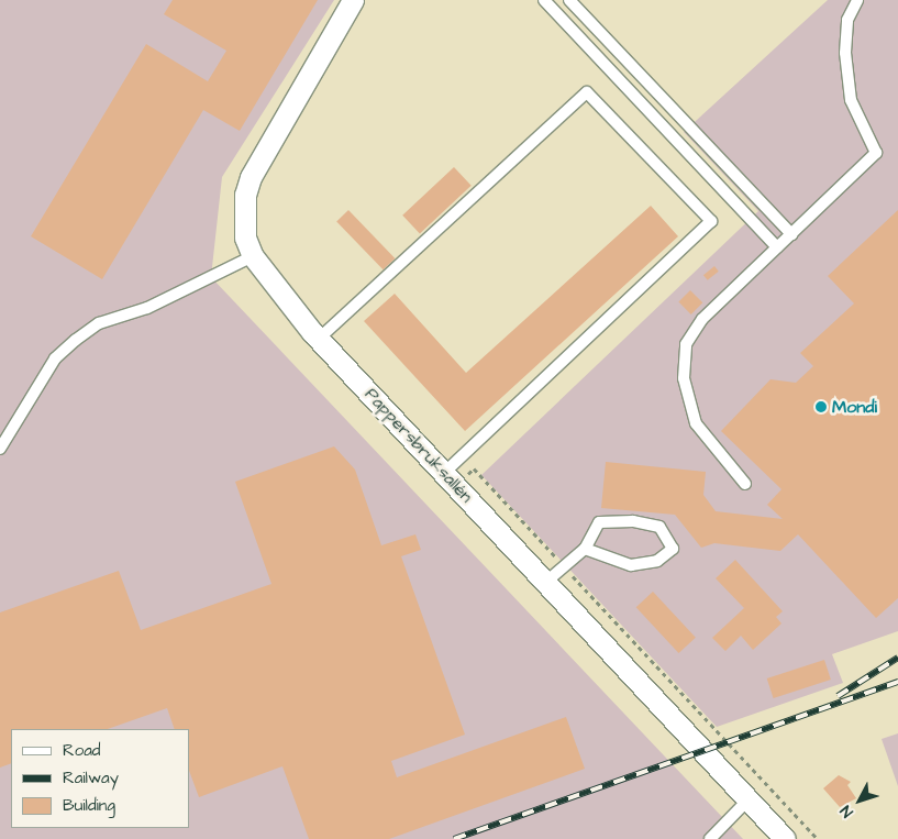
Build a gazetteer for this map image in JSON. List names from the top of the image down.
{
  "streets": {
    "street": ["Pappersbruksallén"]
  },
  "places": ["Mondi"],
  "legend": ["Road", "Railway", "Building"],
  "north": "bottom left"
}
